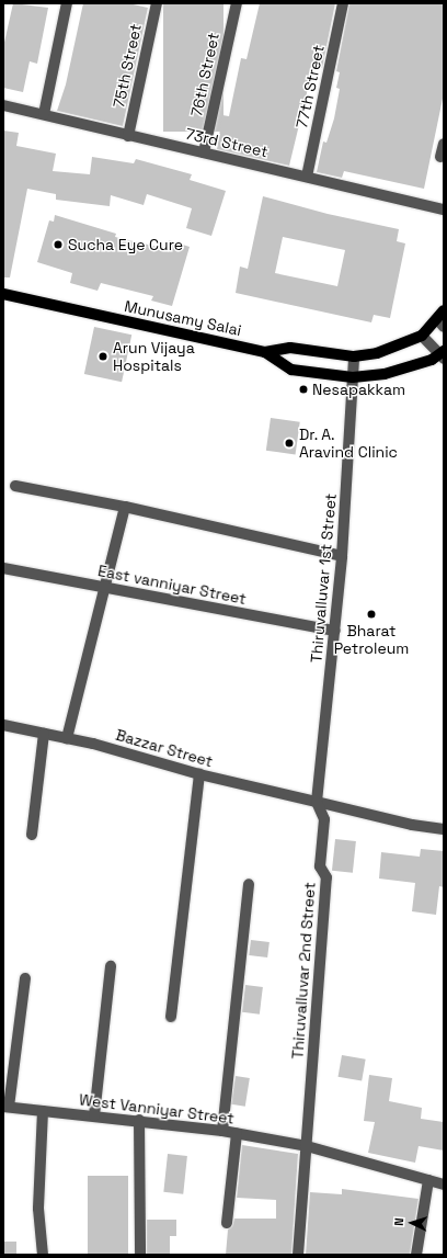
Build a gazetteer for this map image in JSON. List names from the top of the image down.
{
  "streets": {
    "main road": ["Munusamy Salai"],
    "street": [
      "75th Street",
      "76th Street",
      "77th Street",
      "73rd Street",
      "Thiruvalluvar 1st Street",
      "East vanniyar Street",
      "Bazzar Street",
      "Thiruvalluvar 2nd Street",
      "West Vanniyar Street"
    ]
  },
  "crossings": [
    ["75th Street", "73rd Street"],
    ["76th Street", "73rd Street"],
    ["77th Street", "73rd Street"],
    ["Munusamy Salai", "Thiruvalluvar 1st Street"],
    ["Thiruvalluvar 1st Street", "East vanniyar Street"],
    ["Thiruvalluvar 1st Street", "Bazzar Street"],
    ["Thiruvalluvar 1st Street", "Thiruvalluvar 2nd Street"],
    ["Bazzar Street", "Thiruvalluvar 2nd Street"],
    ["Thiruvalluvar 2nd Street", "West Vanniyar Street"]
  ],
  "places": [
    "Sucha Eye Cure",
    "Arun Vijaya Hospitals",
    "Nesapakkam",
    "Dr. A. Aravind Clinic",
    "Bharat Petroleum"
  ],
  "north": "left"
}
